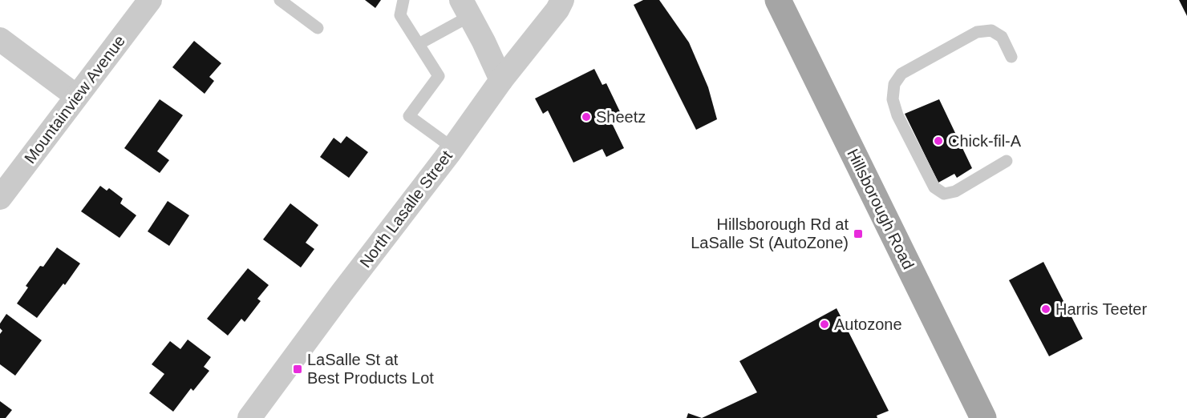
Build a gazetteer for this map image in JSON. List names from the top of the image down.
{
  "streets": {
    "main road": ["Hillsborough Road"],
    "street": ["Mountainview Avenue", "North Lasalle Street"]
  },
  "places": {
    "other": [
      "Sheetz",
      "Chick-fil-A",
      "Harris Teeter",
      "Autozone"
    ],
    "transit": ["Hillsborough Rd at LaSalle St (AutoZone)", "LaSalle St at Best Products Lot"]
  }
}
